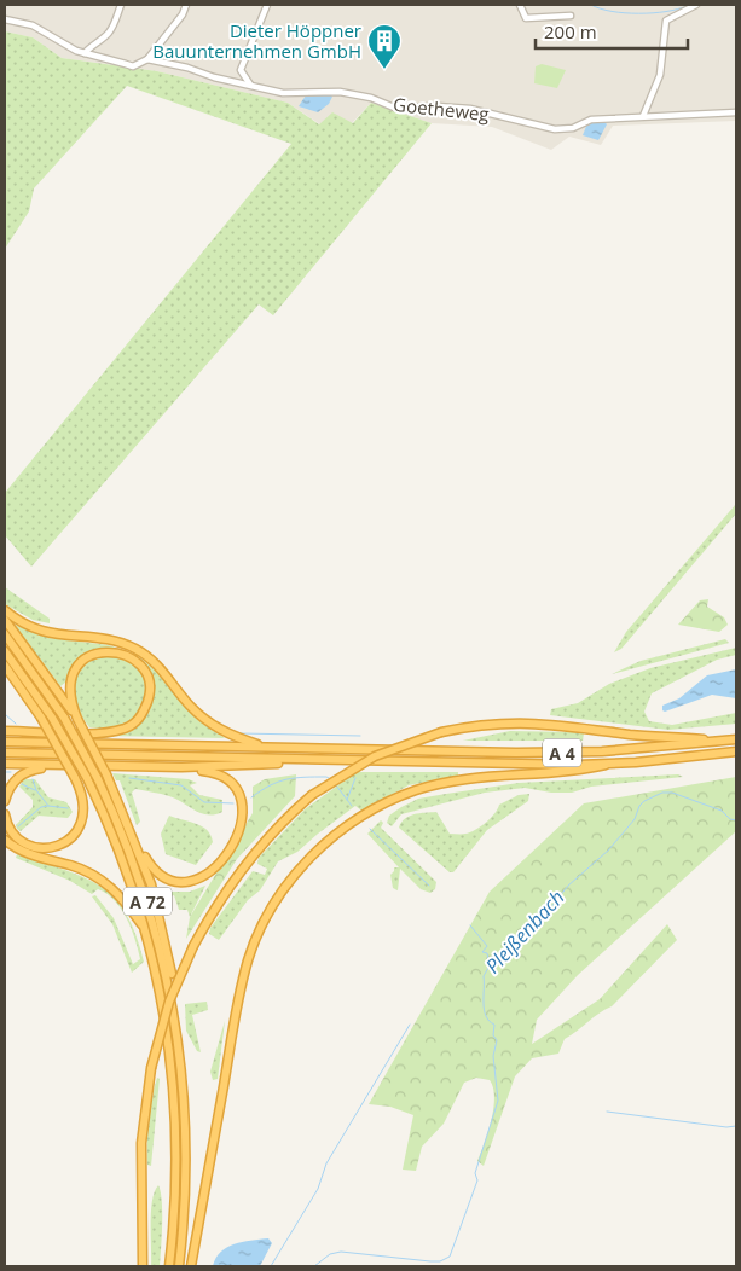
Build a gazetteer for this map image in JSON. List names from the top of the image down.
{
  "streets": {
    "highway": ["A 4", "A 72"],
    "street": ["Goetheweg"]
  },
  "water": ["Pleißenbach"],
  "places": {
    "building": ["Dieter Höppner Bauunternehmen GmbH"]
  },
  "scale_bar": "200 m"
}
